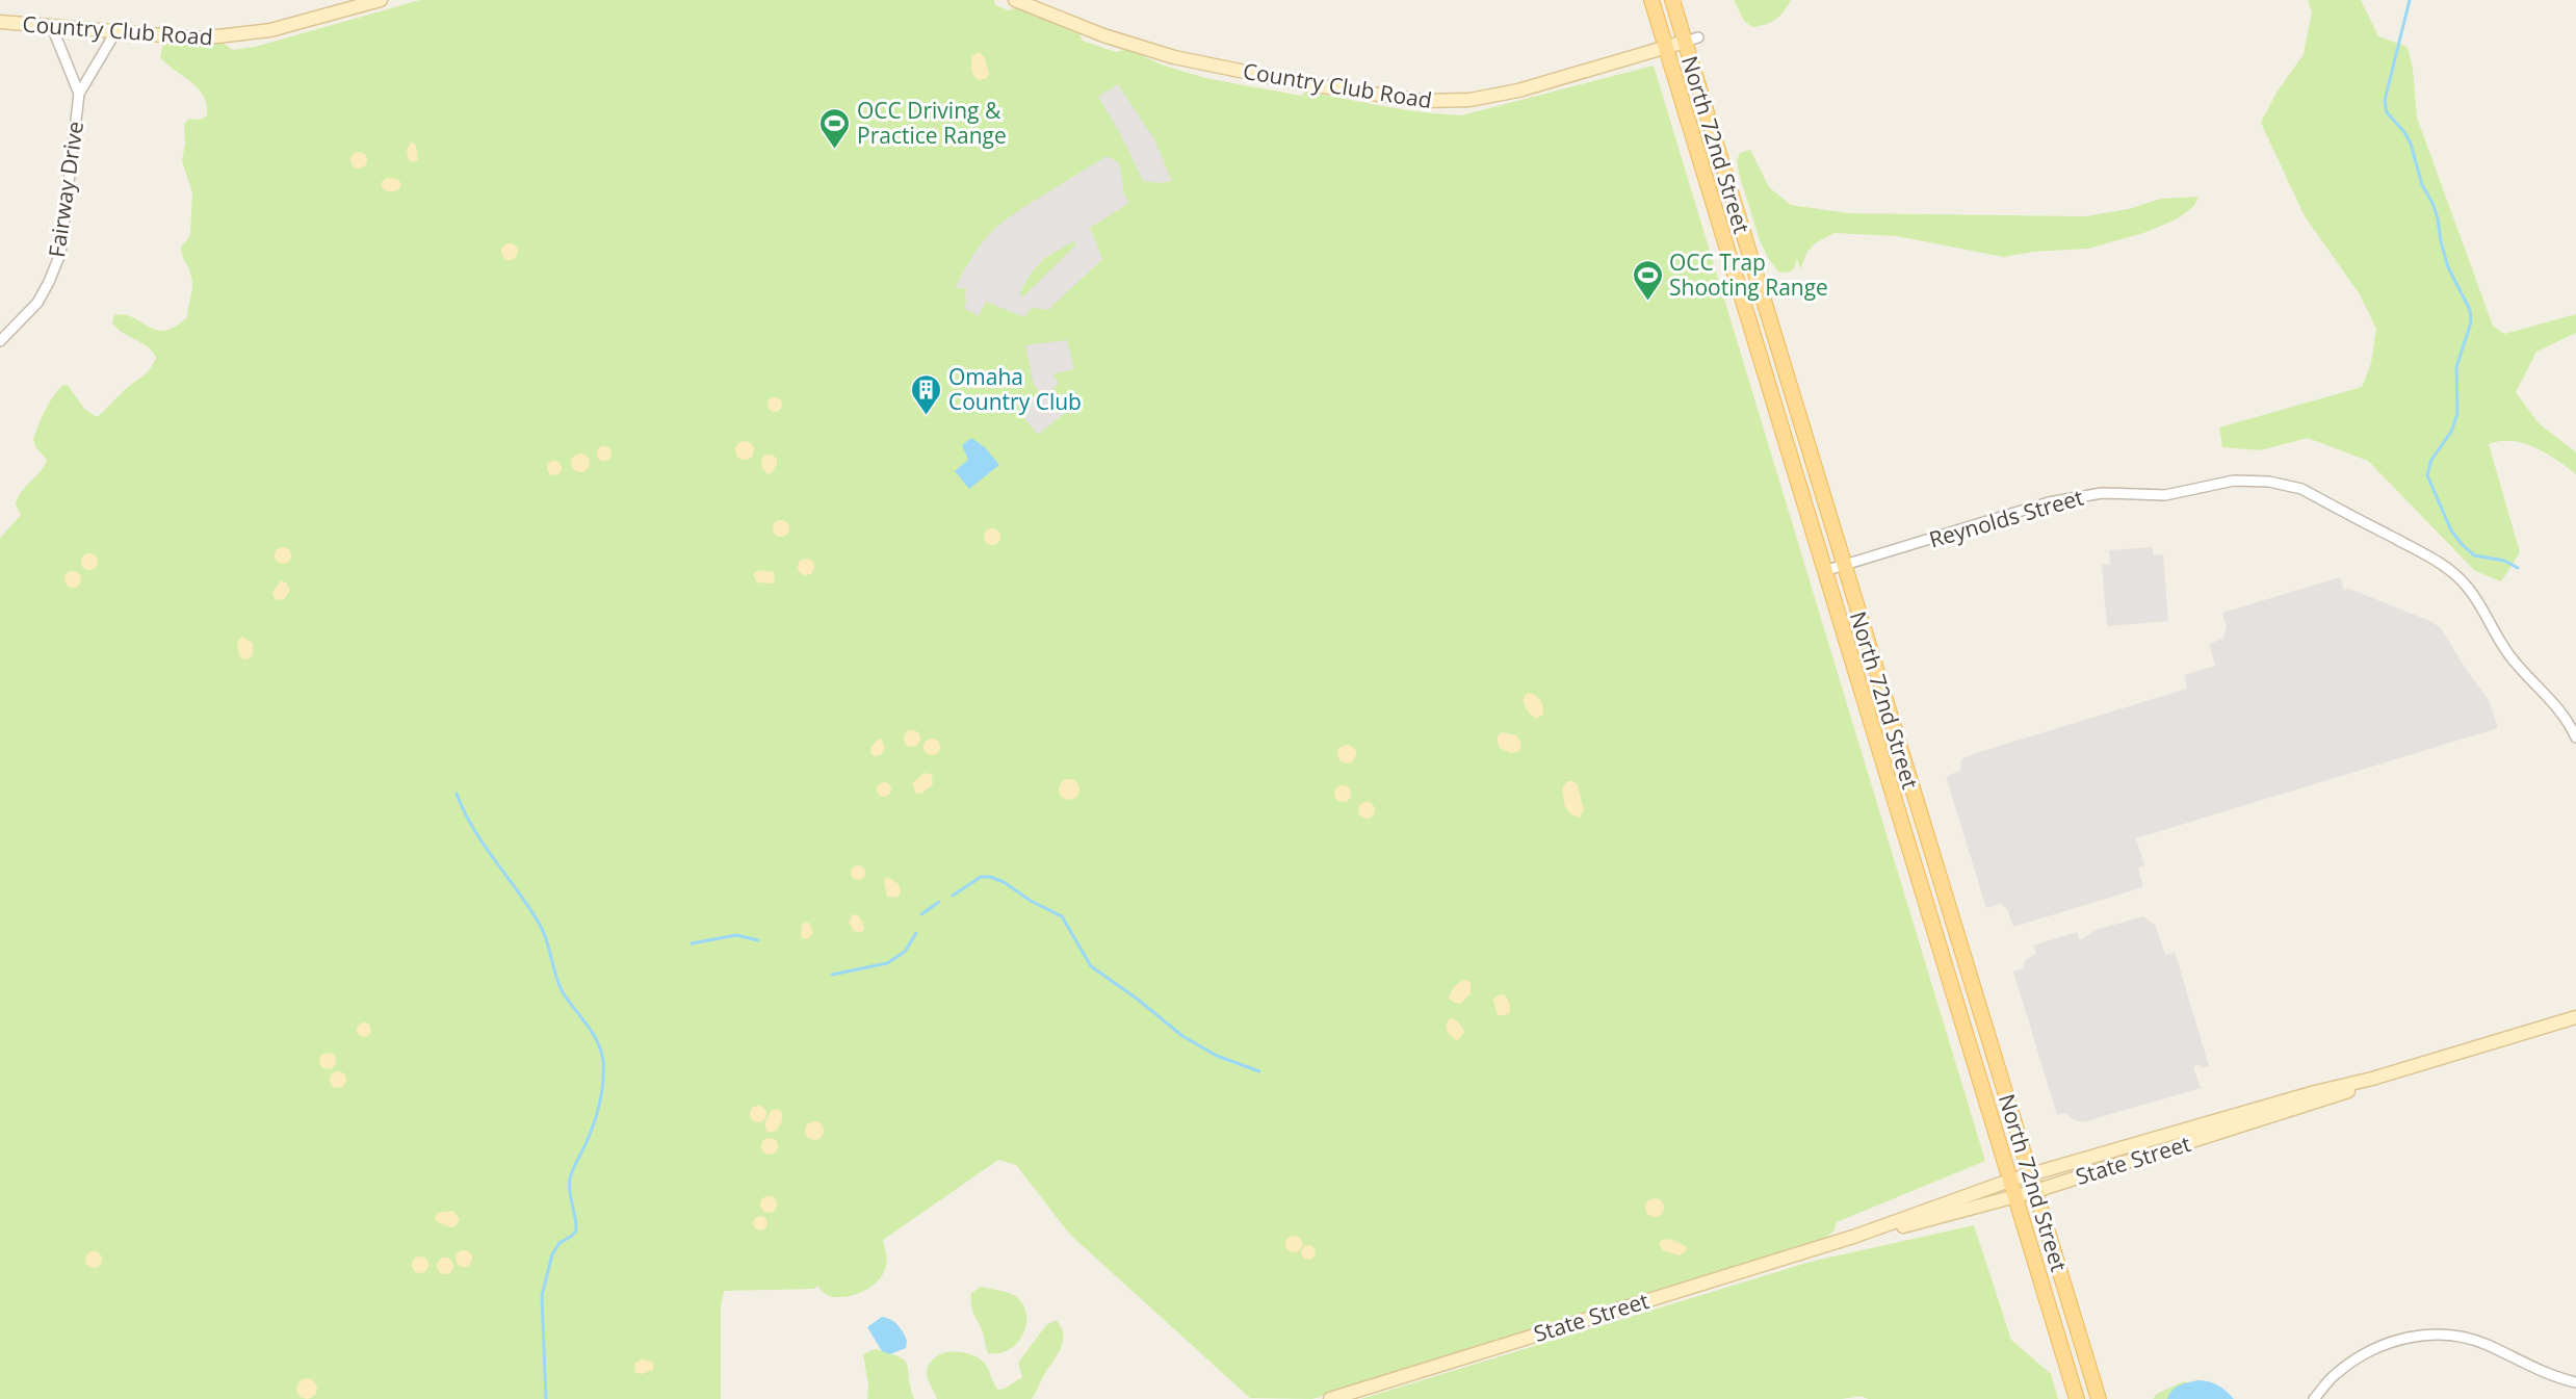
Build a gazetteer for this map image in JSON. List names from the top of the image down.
{
  "streets": {
    "main road": ["North 72nd Street"],
    "street": [
      "Country Club Road",
      "Fairway Drive",
      "Reynolds Street",
      "State Street"
    ]
  },
  "crossings": [
    ["Country Club Road", "North 72nd Street"],
    ["Country Club Road", "Fairway Drive"],
    ["North 72nd Street", "Reynolds Street"],
    ["North 72nd Street", "State Street"]
  ],
  "places": {
    "sports": ["OCC Driving & Practice Range", "OCC Trap Shooting Range"],
    "building": ["Omaha Country Club"]
  }
}
